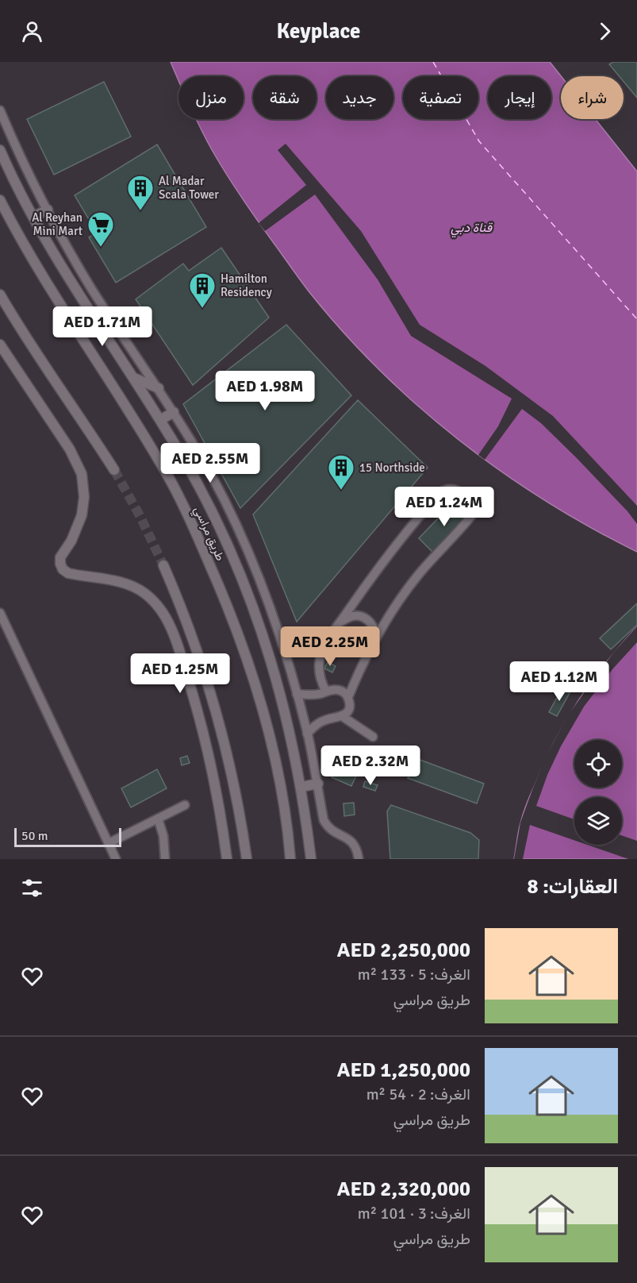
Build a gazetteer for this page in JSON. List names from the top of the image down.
{
  "streets": {
    "street": ["طريق مراسي"]
  },
  "water": ["قناة دبي"],
  "places": {
    "building": ["Al Madar Scala Tower", "Hamilton Residency", "15 Northside"],
    "supermarket": ["Al Reyhan Mini Mart"]
  },
  "scale_bar": "50 m",
  "page": {
    "header": "Keyplace",
    "chip": [
      "شراء",
      "إيجار",
      "تصفية",
      "جديد",
      "شقة",
      "منزل"
    ],
    "price": [
      "AED 1.71M",
      "AED 1.98M",
      "AED 2.55M",
      "AED 1.24M",
      "AED 2.25M",
      "AED 1.25M",
      "AED 1.12M",
      "AED 2.32M"
    ],
    "scale": "50 m",
    "heading": "العقارات: 8",
    "list": [
      {
        "name": "AED 2,250,000",
        "note": "الغرف: 5 · 133 m² · طريق مراسي"
      },
      {
        "name": "AED 1,250,000",
        "note": "الغرف: 2 · 54 m² · طريق مراسي"
      },
      {
        "name": "AED 2,320,000",
        "note": "الغرف: 3 · 101 m² · طريق مراسي"
      }
    ]
  }
}
